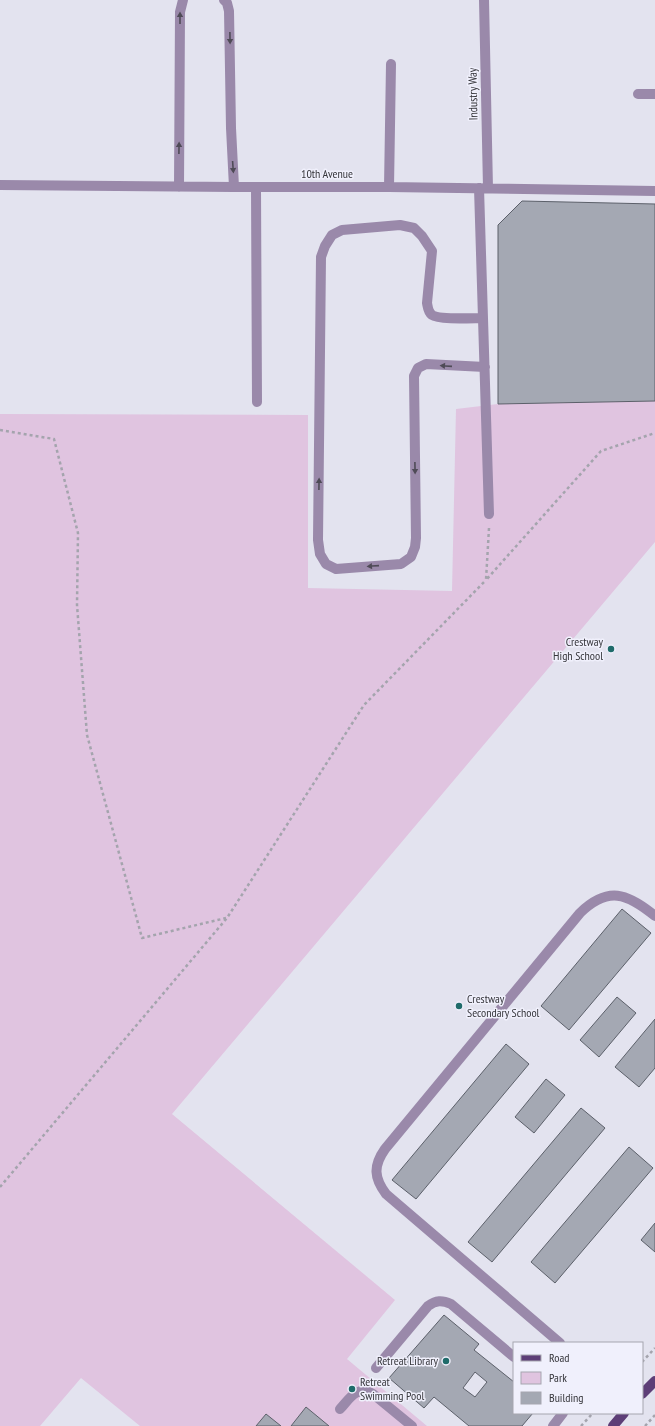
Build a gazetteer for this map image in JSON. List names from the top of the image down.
{
  "streets": {
    "street": ["Industry Way", "10th Avenue"]
  },
  "crossings": [
    ["Industry Way", "10th Avenue"]
  ],
  "places": [
    "Crestway High School",
    "Crestway Secondary School",
    "Retreat Library",
    "Retreat Swimming Pool"
  ],
  "legend": ["Road", "Park", "Building"]
}
